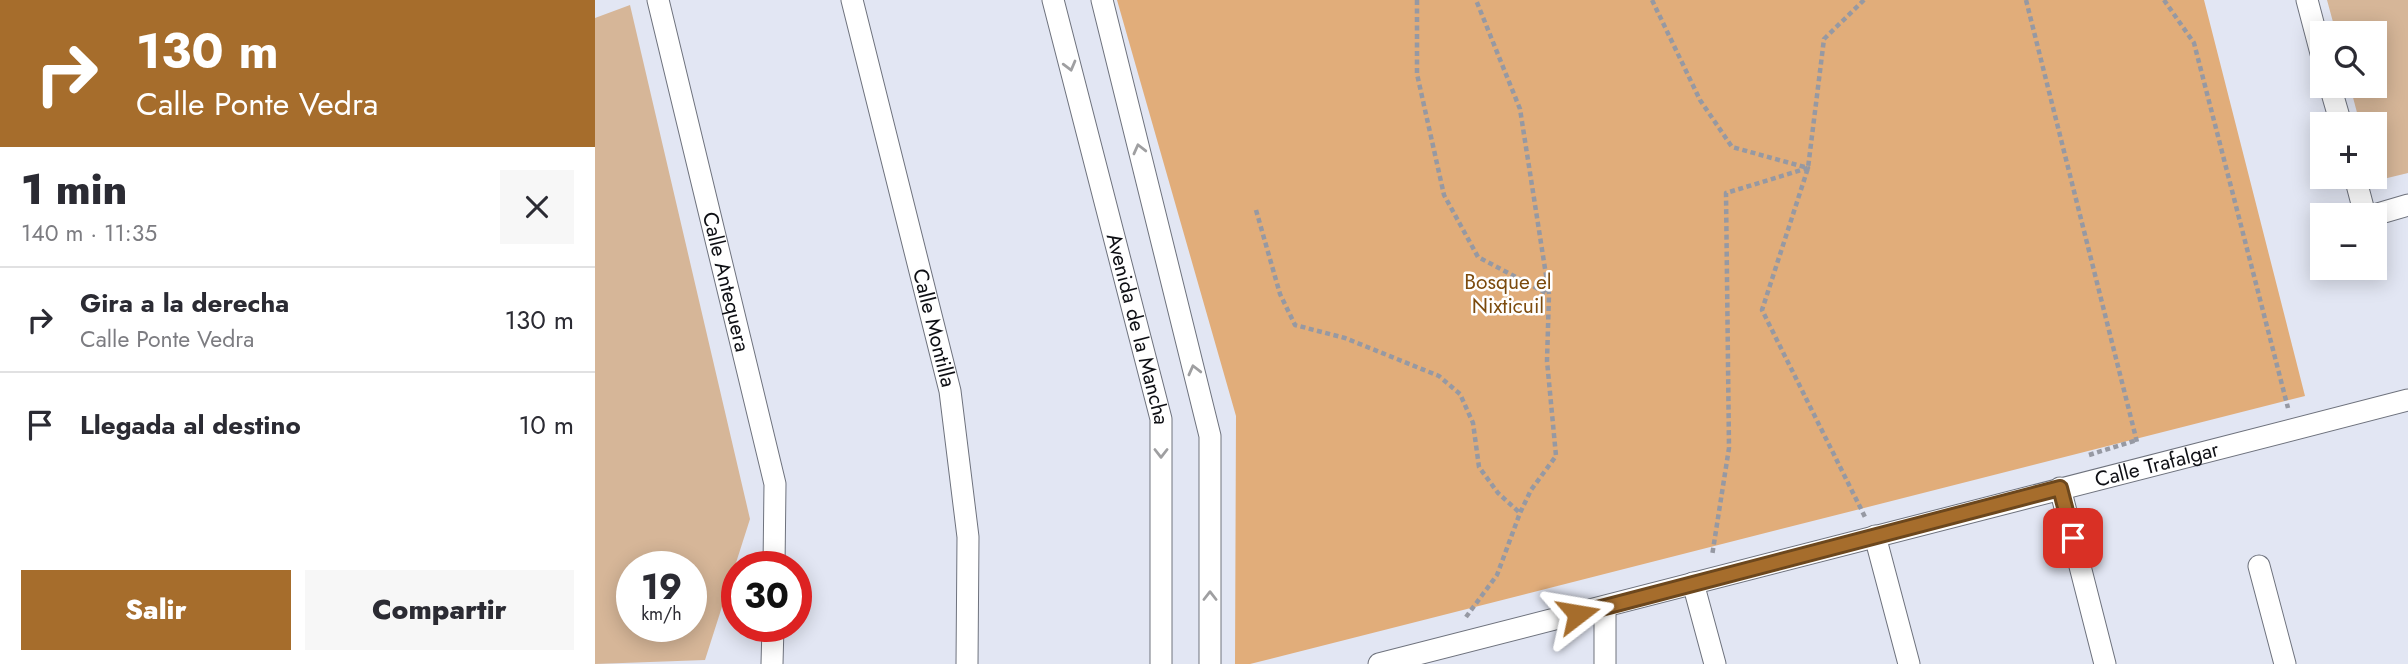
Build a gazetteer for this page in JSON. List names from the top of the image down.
{
  "streets": {
    "street": [
      "Calle Antequera",
      "Avenida de la Mancha",
      "Calle Montilla",
      "Calle Trafalgar"
    ]
  },
  "parks": ["Bosque el Nixticuil"],
  "page": {
    "turn": ["130 m", "Calle Ponte Vedra"],
    "map_buttons": ["+", "−"],
    "heading": ["1 min", "140 m · 11:35"],
    "list": [
      {
        "name": "Gira a la derecha",
        "note": "Calle Ponte Vedra",
        "value": "130 m"
      },
      {
        "name": "Llegada al destino",
        "value": "10 m"
      }
    ],
    "speed": "19 km/h",
    "limit": "30",
    "buttons": ["Salir", "Compartir"]
  }
}
